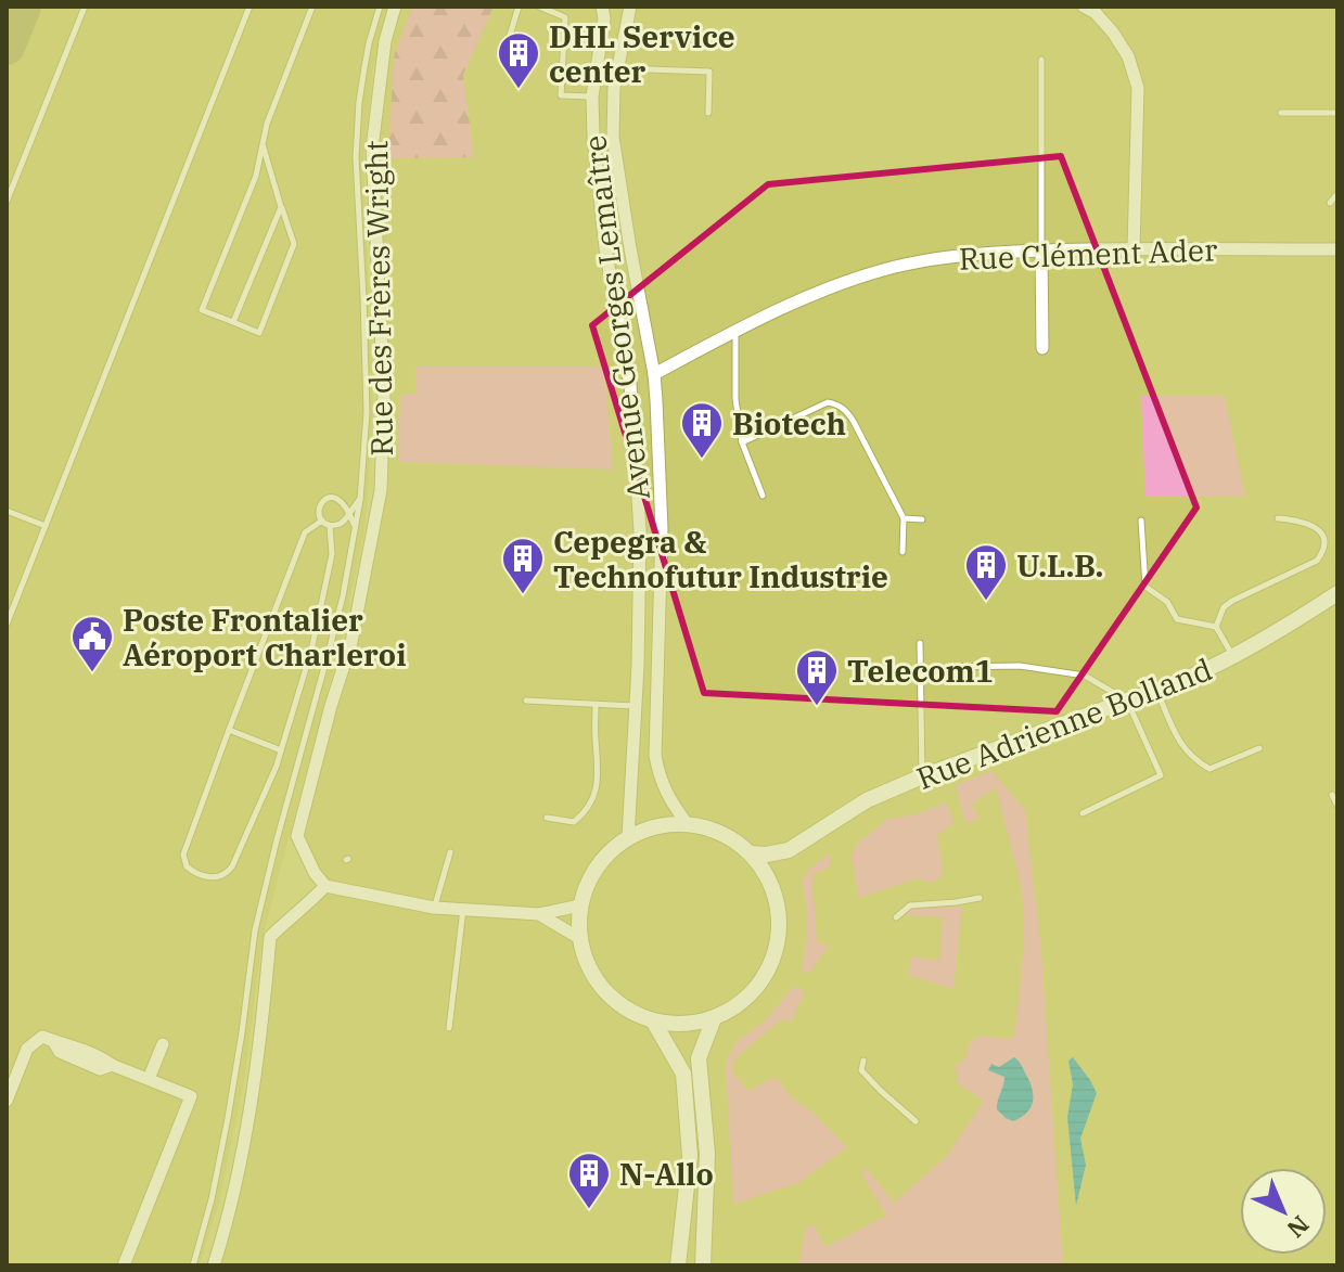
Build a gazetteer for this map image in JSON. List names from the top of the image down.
{
  "streets": {
    "street": [
      "Rue Clément Ader",
      "Rue des Frères Wright",
      "Avenue Georges Lemaître",
      "Rue Adrienne Bolland"
    ]
  },
  "crossings": [
    ["Rue Clément Ader", "Avenue Georges Lemaître"],
    ["Avenue Georges Lemaître", "Rue Adrienne Bolland"]
  ],
  "places": {
    "building": [
      "DHL Service center",
      "Biotech",
      "Cepegra & Technofutur Industrie",
      "U.L.B.",
      "Telecom1",
      "N-Allo"
    ],
    "public building": ["Poste Frontalier Aéroport Charleroi"]
  },
  "north": "bottom right"
}
